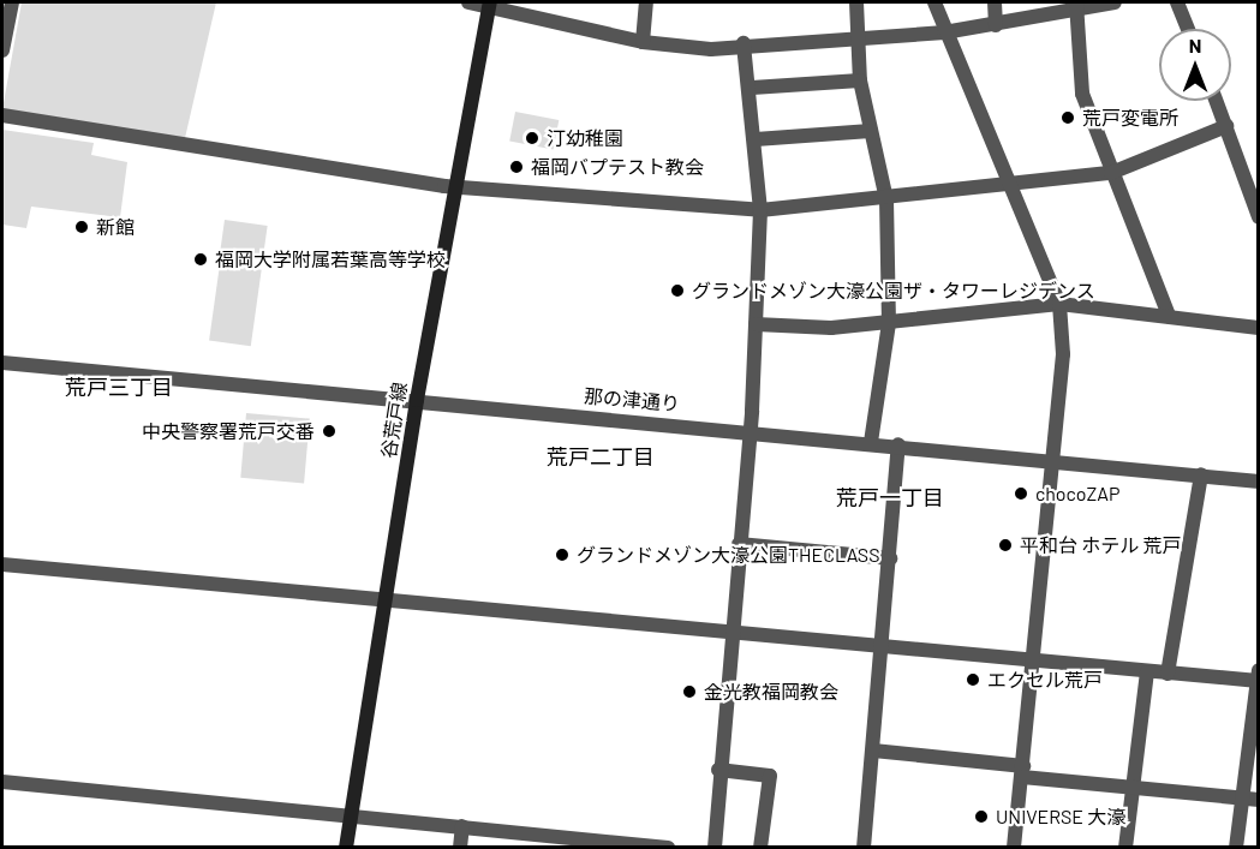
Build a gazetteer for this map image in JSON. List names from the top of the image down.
{
  "streets": {
    "main road": ["谷荒戸線"],
    "street": ["那の津通り"]
  },
  "crossings": [
    ["那の津通り", "谷荒戸線"]
  ],
  "districts": ["荒戸三丁目", "荒戸二丁目", "荒戸一丁目"],
  "places": [
    "荒戸変電所",
    "汀幼稚園",
    "福岡バプテスト教会",
    "新館",
    "福岡大学附属若葉高等学校",
    "グランドメゾン大濠公園ザ・タワーレジデンス",
    "中央警察署荒戸交番",
    "chocoZAP",
    "平和台 ホテル 荒戸",
    "グランドメゾン大濠公園THECLASS",
    "エクセル荒戸",
    "金光教福岡教会",
    "UNIVERSE 大濠"
  ],
  "north": "top"
}
